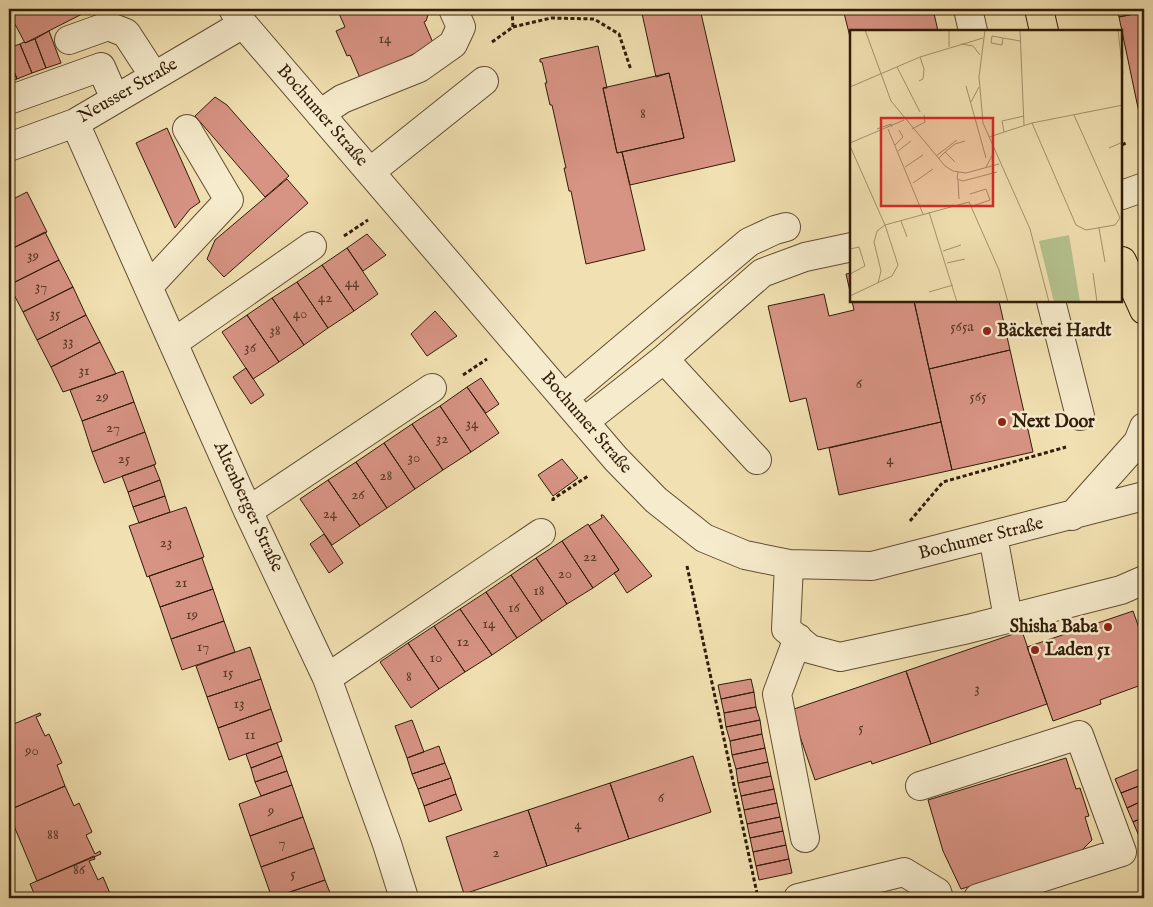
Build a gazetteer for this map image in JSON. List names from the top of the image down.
{
  "streets": {
    "street": ["Neusser Straße", "Bochumer Straße", "Altenberger Straße"]
  },
  "crossings": [
    ["Neusser Straße", "Bochumer Straße"],
    ["Neusser Straße", "Altenberger Straße"]
  ],
  "places": [
    "Bäckerei Hardt",
    "Next Door",
    "Shisha Baba",
    "Laden 51"
  ],
  "house_numbers": [
    "14",
    "8",
    "39",
    "44",
    "37",
    "42",
    "35",
    "40",
    "565a",
    "38",
    "33",
    "36",
    "31",
    "6",
    "29",
    "565",
    "34",
    "27",
    "32",
    "30",
    "25",
    "4",
    "28",
    "26",
    "24",
    "23",
    "22",
    "20",
    "21",
    "18",
    "16",
    "19",
    "14",
    "12",
    "17",
    "10",
    "15",
    "8",
    "3",
    "13",
    "5",
    "11",
    "90",
    "6",
    "9",
    "4",
    "88",
    "7",
    "2",
    "86",
    "5"
  ]
}
